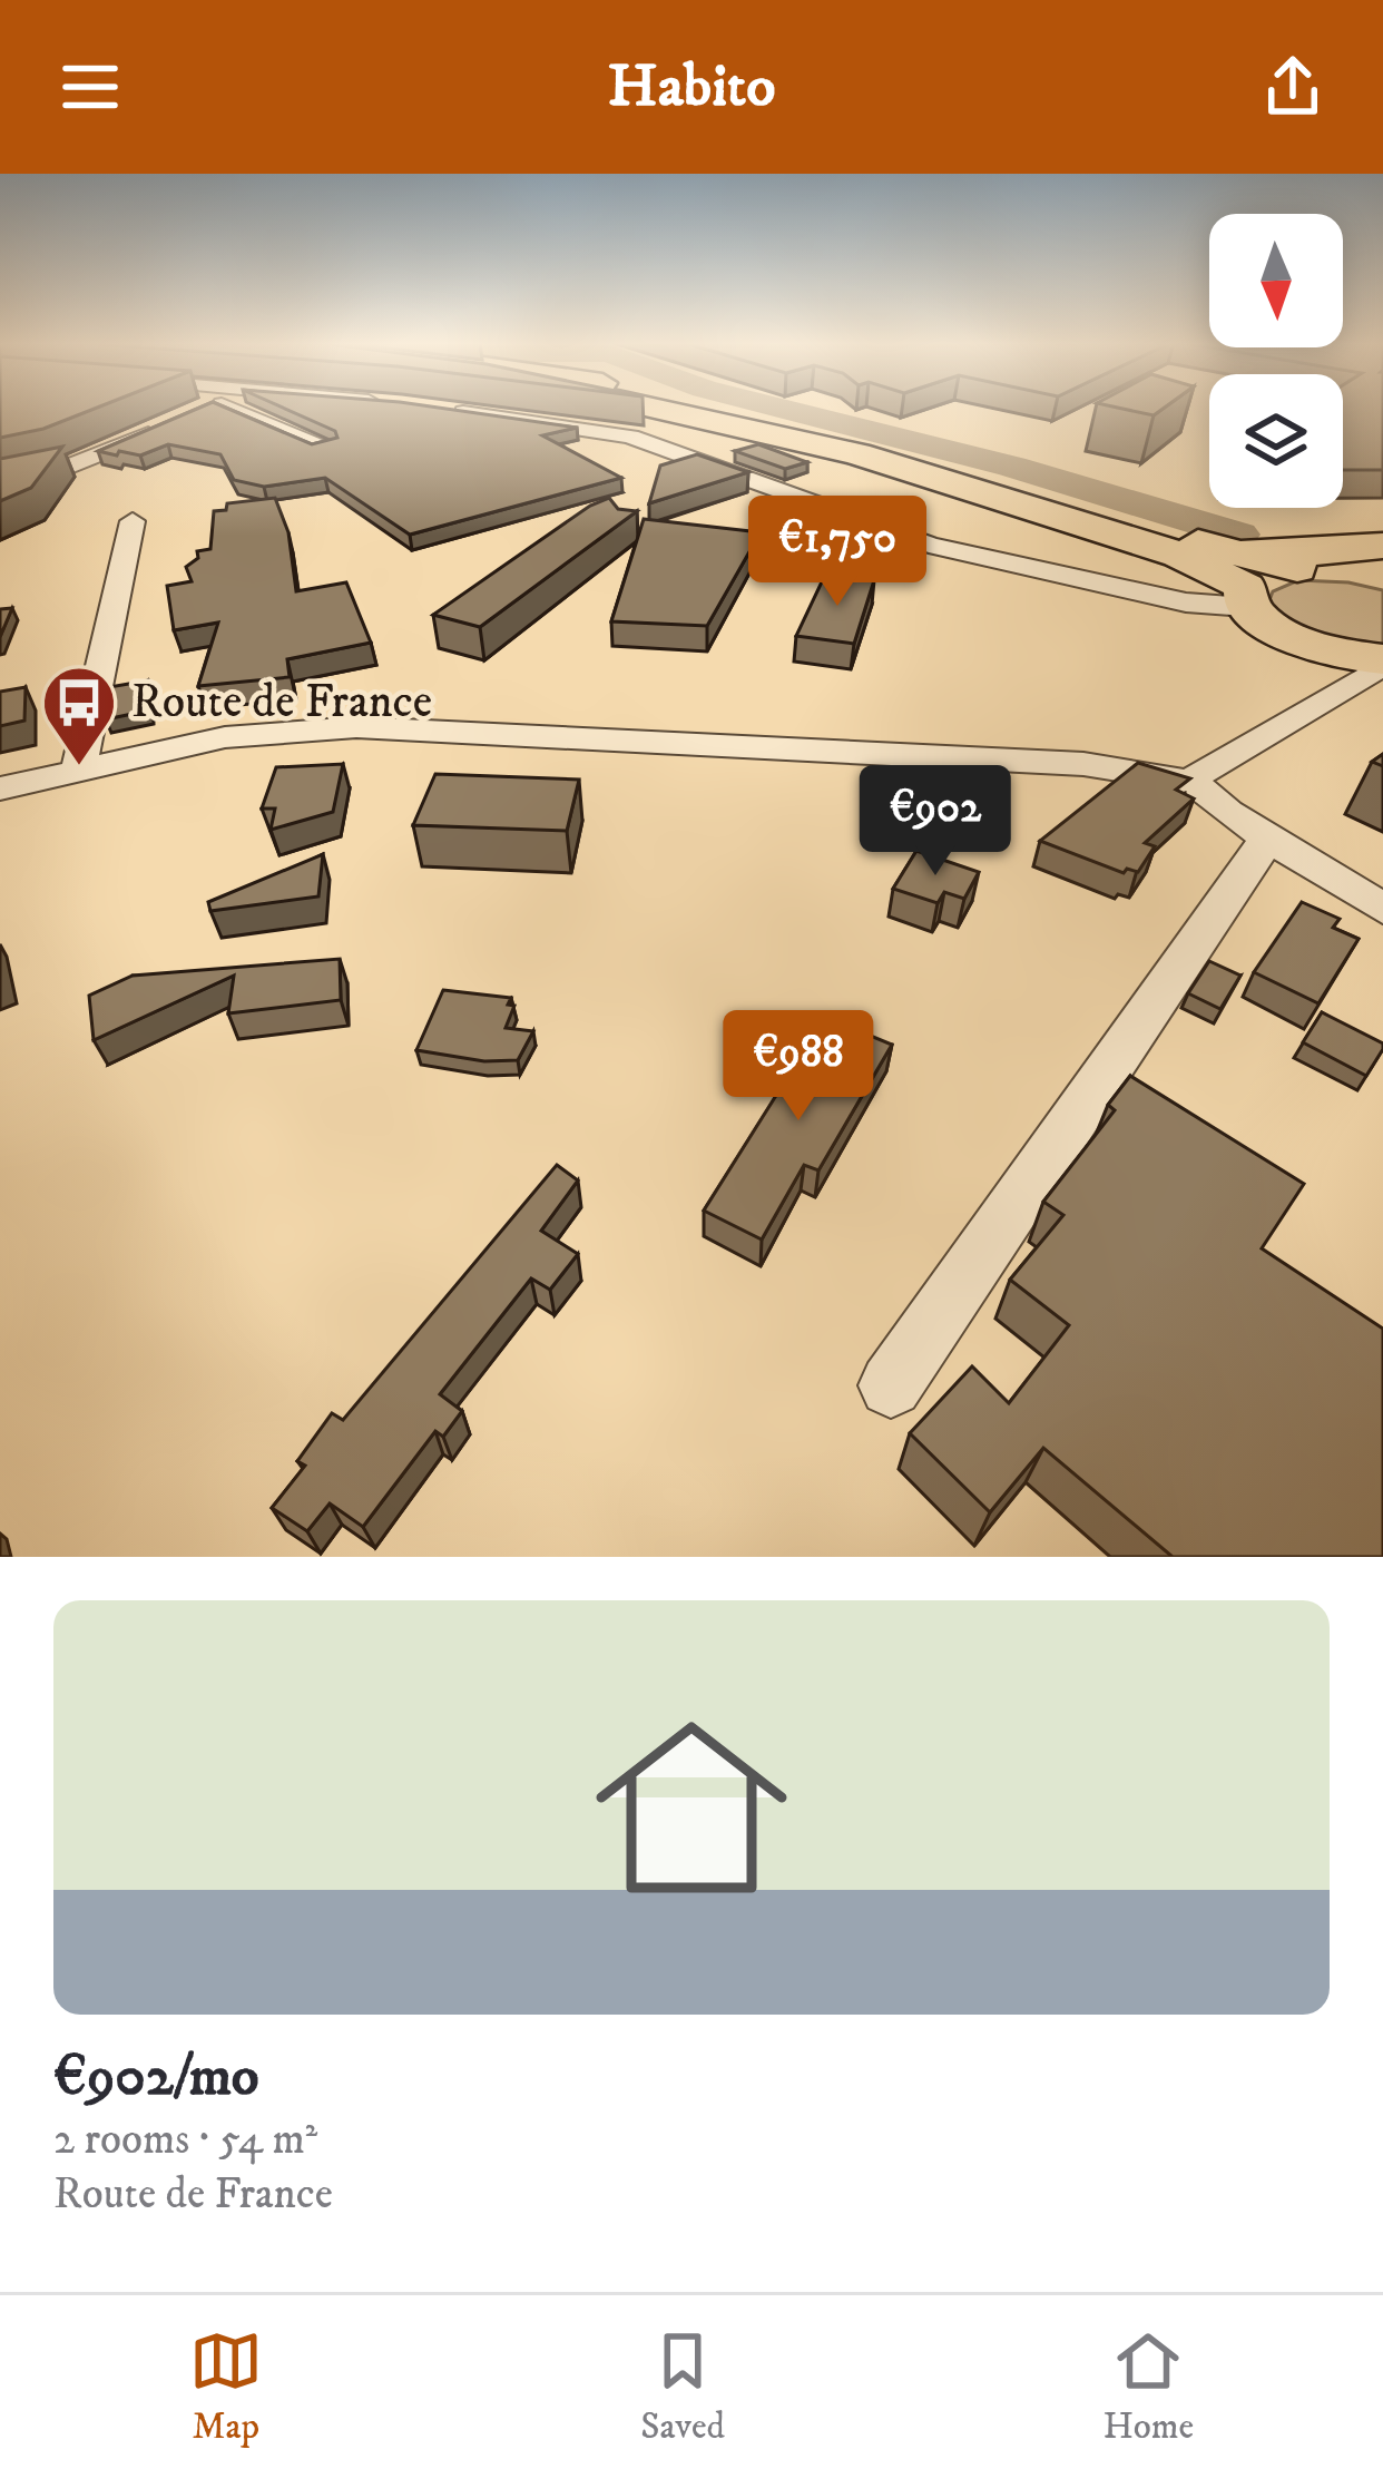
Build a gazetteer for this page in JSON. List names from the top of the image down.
{
  "places": {
    "bus stop": ["Route de France"]
  },
  "north": "bottom",
  "page": {
    "header": "Habito",
    "price": ["€1,750", "€902", "€988"],
    "list": [
      {
        "name": "€902/mo",
        "note": "2 rooms · 54 m² · Route de France"
      }
    ],
    "tabs": ["Map", "Saved", "Home"]
  }
}
